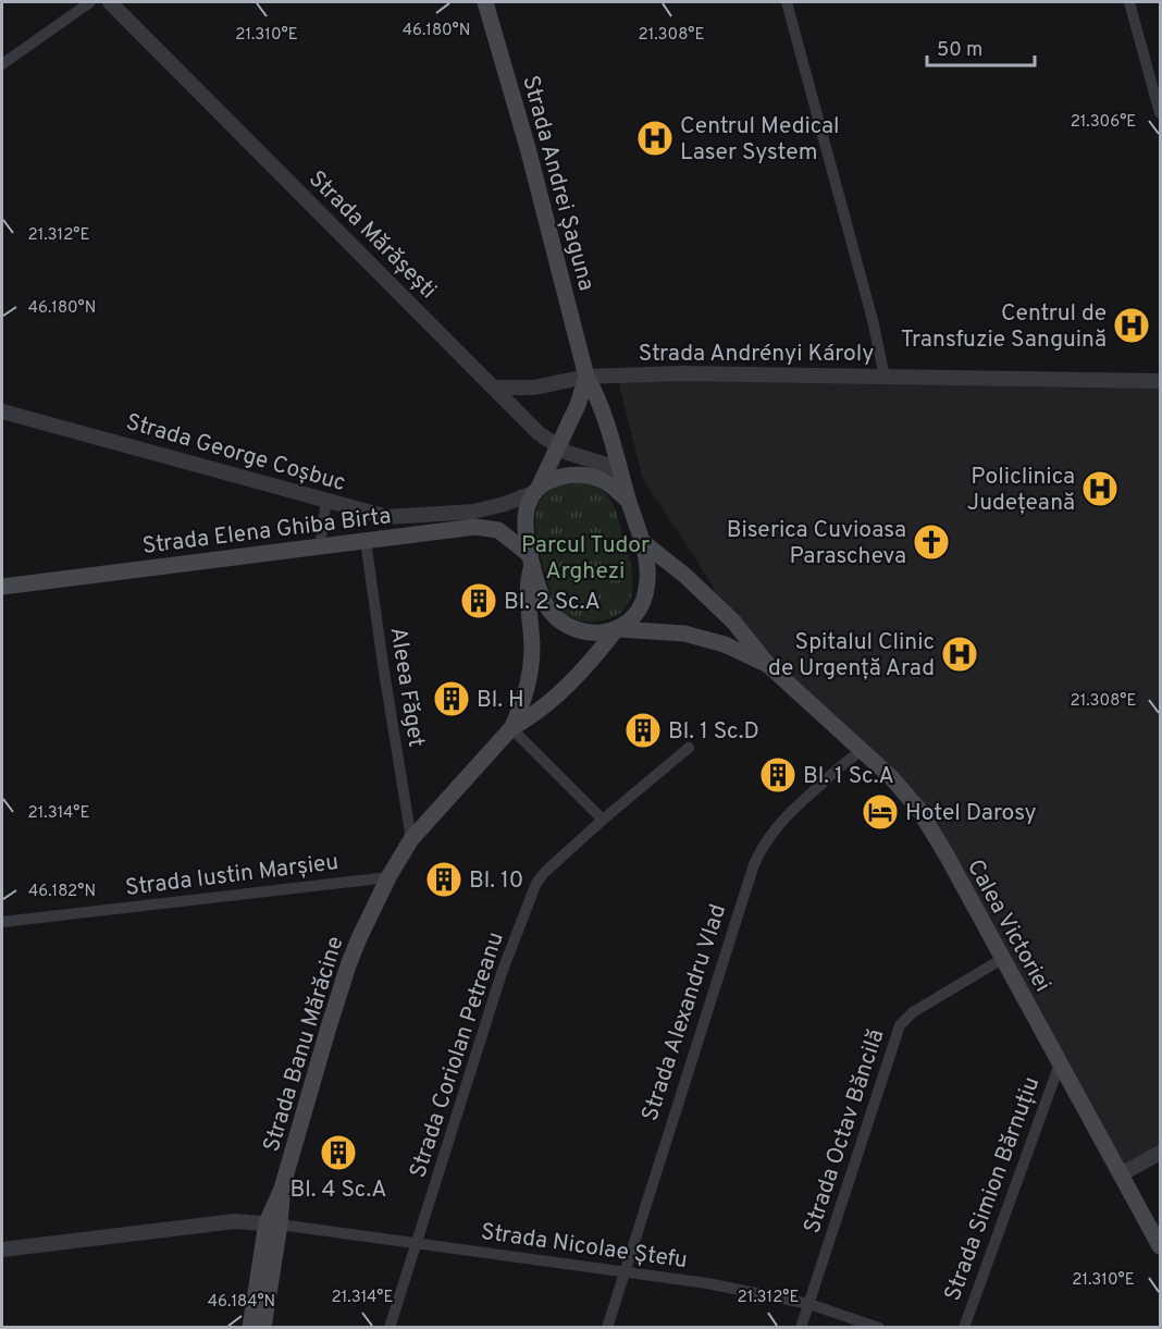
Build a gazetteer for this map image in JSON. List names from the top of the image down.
{
  "streets": {
    "main road": [
      "Strada Andrei Șaguna",
      "Strada Elena Ghiba Birta",
      "Calea Victoriei",
      "Strada Banu Mărăcine"
    ],
    "street": [
      "Strada Mărășești",
      "Strada Andrényi Károly",
      "Strada George Coșbuc",
      "Aleea Făget",
      "Strada Iustin Marșieu",
      "Strada Alexandru Vlad",
      "Strada Coriolan Petreanu",
      "Strada Octav Băncilă",
      "Strada Simion Bărnuțiu",
      "Strada Nicolae Ștefu"
    ]
  },
  "crossings": [
    ["Strada Andrei Șaguna", "Strada Mărășești"],
    ["Strada Andrei Șaguna", "Strada Andrényi Károly"],
    ["Strada Andrei Șaguna", "Strada George Coșbuc"],
    ["Strada Andrei Șaguna", "Strada Elena Ghiba Birta"],
    ["Strada Andrei Șaguna", "Calea Victoriei"],
    ["Strada Andrei Șaguna", "Strada Banu Mărăcine"],
    ["Strada George Coșbuc", "Strada Elena Ghiba Birta"],
    ["Strada George Coșbuc", "Calea Victoriei"],
    ["Strada George Coșbuc", "Strada Banu Mărăcine"],
    ["Strada Elena Ghiba Birta", "Aleea Făget"],
    ["Strada Elena Ghiba Birta", "Calea Victoriei"],
    ["Strada Elena Ghiba Birta", "Strada Banu Mărăcine"],
    ["Aleea Făget", "Strada Banu Mărăcine"],
    ["Strada Iustin Marșieu", "Strada Banu Mărăcine"],
    ["Calea Victoriei", "Strada Alexandru Vlad"],
    ["Calea Victoriei", "Strada Banu Mărăcine"],
    ["Calea Victoriei", "Strada Octav Băncilă"],
    ["Calea Victoriei", "Strada Simion Bărnuțiu"],
    ["Strada Alexandru Vlad", "Strada Nicolae Ștefu"],
    ["Strada Banu Mărăcine", "Strada Nicolae Ștefu"],
    ["Strada Coriolan Petreanu", "Strada Nicolae Ștefu"],
    ["Strada Octav Băncilă", "Strada Nicolae Ștefu"]
  ],
  "parks": ["Parcul Tudor Arghezi"],
  "places": {
    "hospital": [
      "Centrul Medical Laser System",
      "Centrul de Transfuzie Sanguină",
      "Policlinica Județeană",
      "Spitalul Clinic de Urgență Arad"
    ],
    "church": ["Biserica Cuvioasa Parascheva"],
    "building": [
      "Bl. 2 Sc.A",
      "Bl. H",
      "Bl. 1 Sc.D",
      "Bl. 1 Sc.A",
      "Bl. 10",
      "Bl. 4 Sc.A"
    ],
    "hotel": ["Hotel Darosy"]
  },
  "scale_bar": "50 m",
  "coordinates": [
    "46.180°N",
    "21.310°E",
    "21.308°E",
    "21.306°E",
    "21.312°E",
    "21.314°E",
    "46.182°N",
    "46.184°N"
  ]
}
